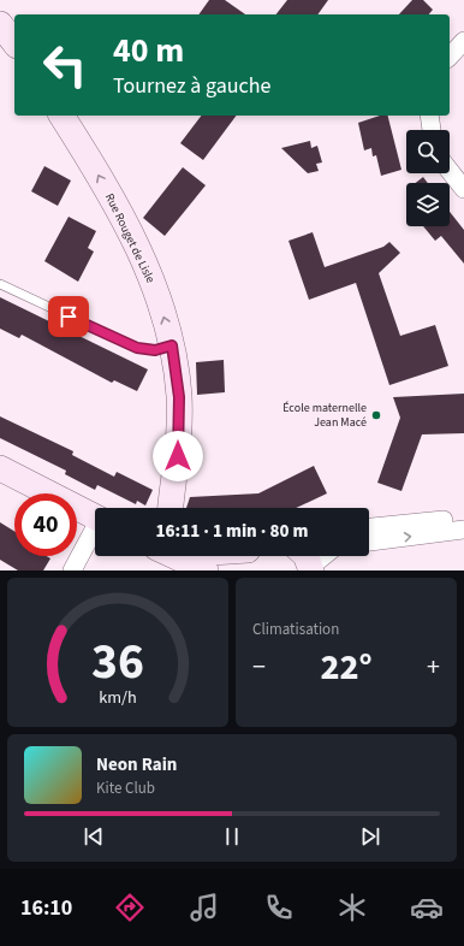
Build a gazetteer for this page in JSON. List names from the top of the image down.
{
  "streets": {
    "street": ["Rue Rouget de Lisle"]
  },
  "one_way": ["Rue Rouget de Lisle"],
  "places": ["École maternelle Jean Macé"],
  "page": {
    "turn": ["40 m", "Tournez à gauche"],
    "limit": "40",
    "trip": "16:11 · 1 min · 80 m",
    "tile": "Climatisation",
    "heat": ["−", "22°", "+"],
    "song": ["Neon Rain", "Kite Club"],
    "tabs": "16:10",
    "gauge": ["36", "km/h"]
  }
}
